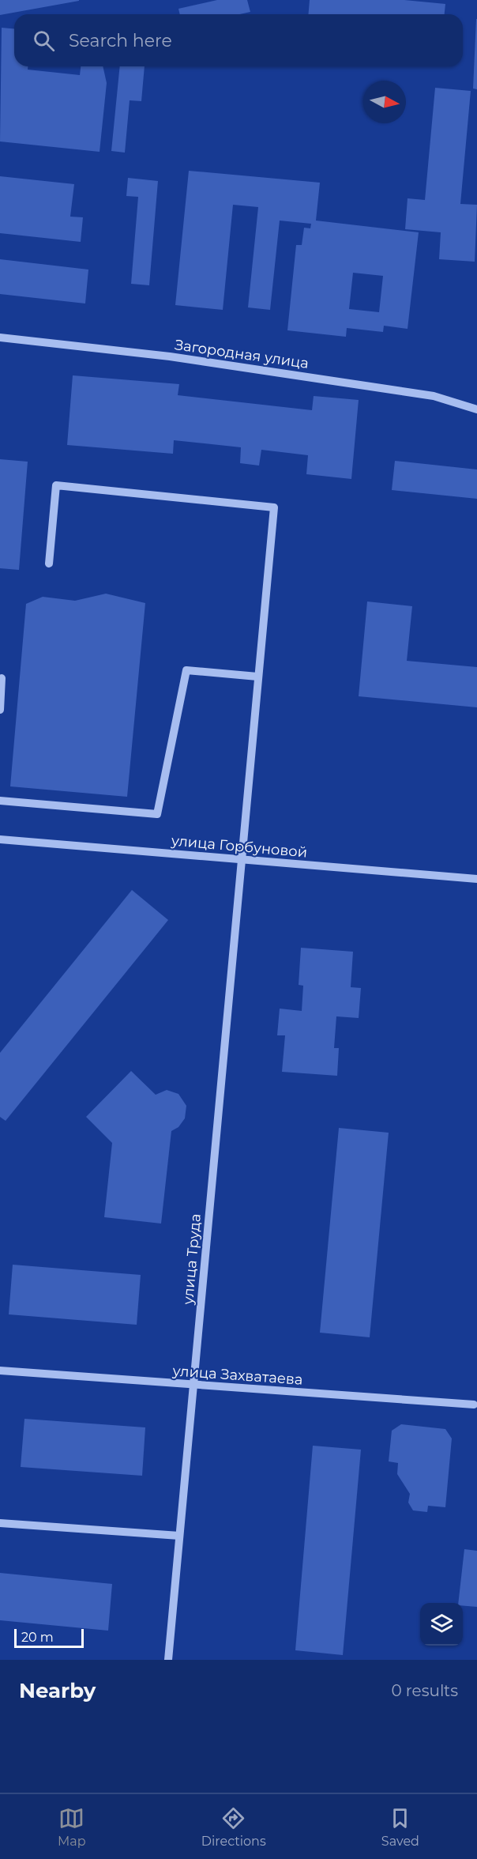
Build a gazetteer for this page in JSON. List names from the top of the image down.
{
  "streets": {
    "street": [
      "Загородная улица",
      "улица Горбуновой",
      "улица Труда",
      "улица Захватаева"
    ]
  },
  "crossings": [
    ["улица Горбуновой", "улица Труда"],
    ["улица Труда", "улица Захватаева"]
  ],
  "scale_bar": "20 m",
  "north": "right",
  "page": {
    "search": "Search here",
    "scale": "20 m",
    "heading": ["Nearby", "0 results"],
    "nav": ["Map", "Directions", "Saved"]
  }
}
